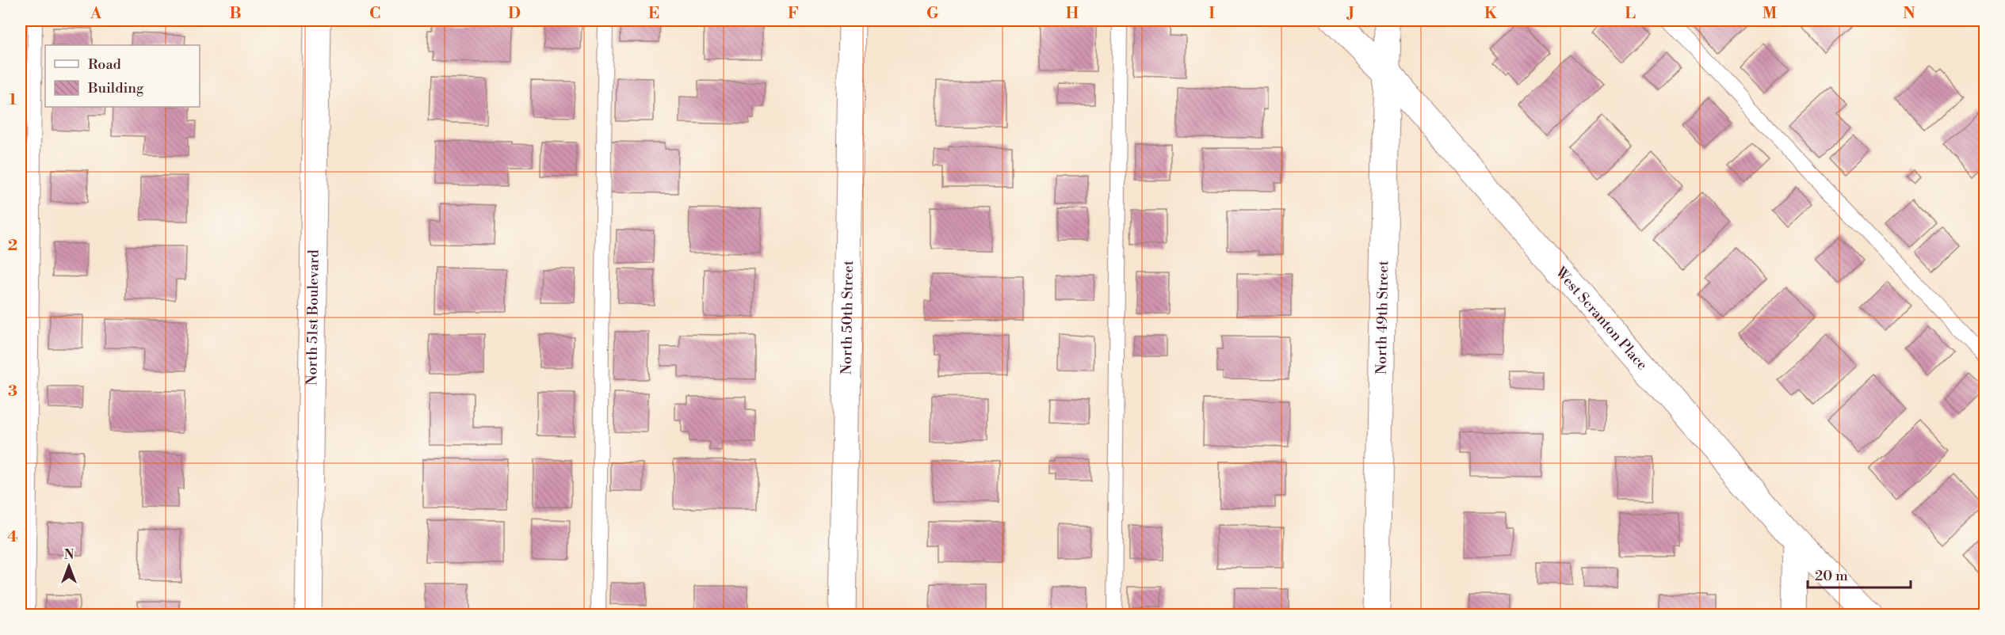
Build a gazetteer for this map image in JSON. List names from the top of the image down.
{
  "streets": {
    "street": [
      "North 51st Boulevard",
      "North 50th Street",
      "North 49th Street",
      "West Scranton Place"
    ]
  },
  "crossings": [
    ["North 49th Street", "West Scranton Place"]
  ],
  "legend": ["Road", "Building"],
  "scale_bar": "20 m",
  "north": "top",
  "grid": {
    "columns": [
      "A",
      "B",
      "C",
      "D",
      "E",
      "F",
      "G",
      "H",
      "I",
      "J",
      "K",
      "L",
      "M",
      "N"
    ],
    "rows": [
      "1",
      "2",
      "3",
      "4"
    ]
  }
}
